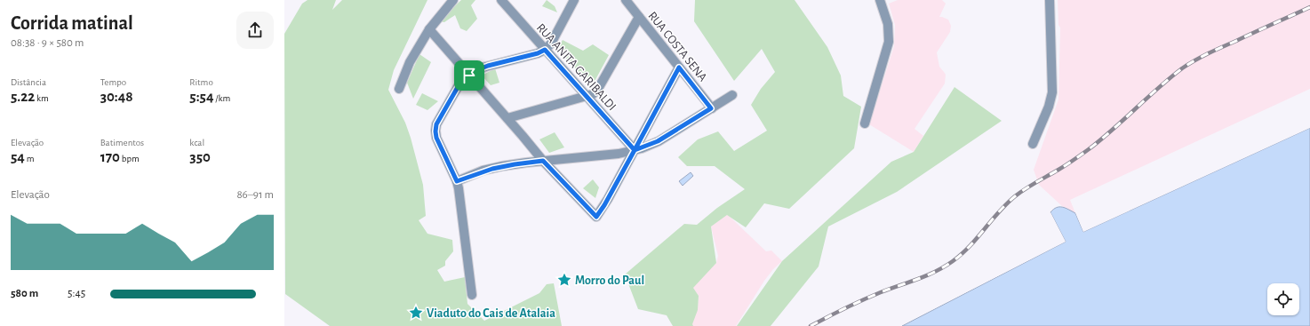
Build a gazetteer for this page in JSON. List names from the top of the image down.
{
  "streets": {
    "street": ["RUA COSTA SENA", "RUA ANITA GARIBALDI"]
  },
  "places": {
    "place": ["Morro do Paul", "Viaduto do Cais de Atalaia"]
  },
  "page": {
    "heading": ["Corrida matinal", "08:38 · 9 × 580 m"],
    "stats": [
      ["Distância", "5.22 km"],
      ["Tempo", "30:48"],
      ["Ritmo", "5:54 /km"],
      ["Elevação", "54 m"],
      ["Batimentos", "170 bpm"],
      ["kcal", "350"]
    ],
    "chart": ["Elevação", "86–91 m"],
    "list": [
      {
        "name": "580 m",
        "note": "5:45"
      }
    ]
  }
}
